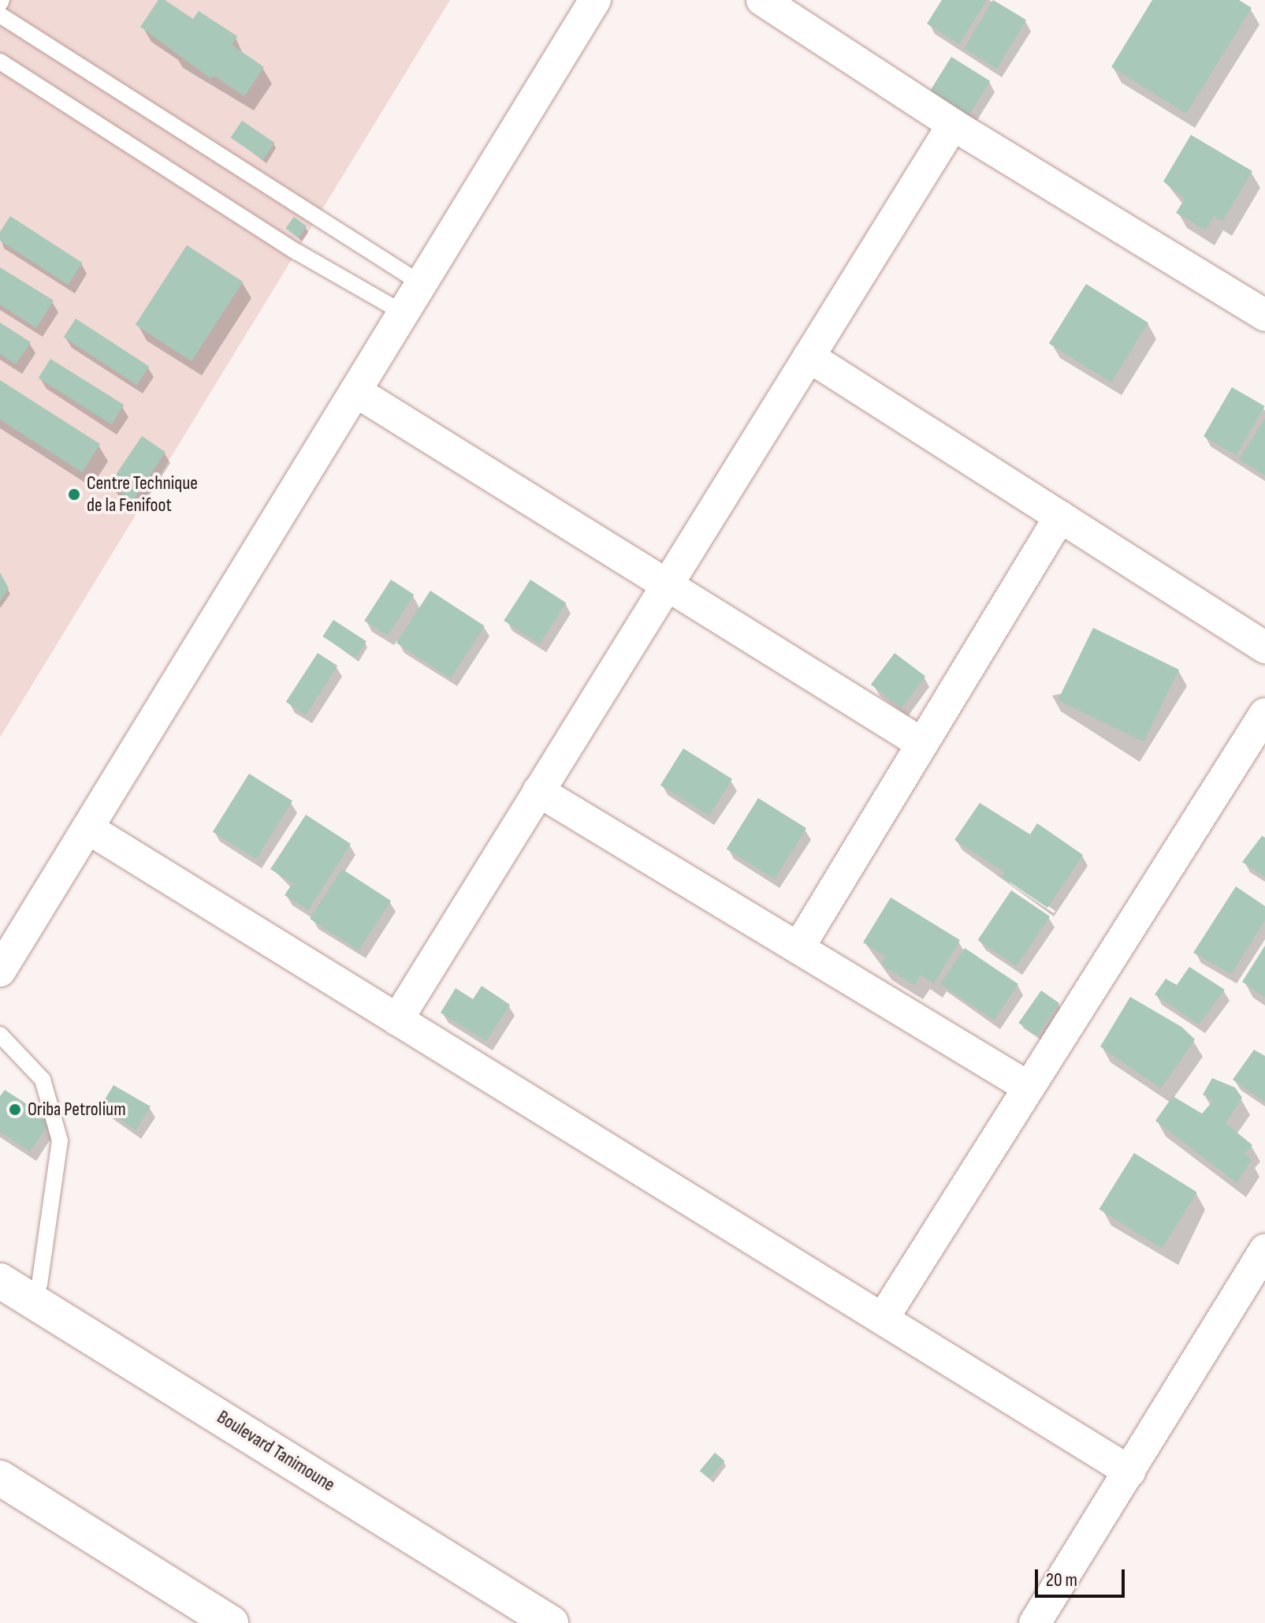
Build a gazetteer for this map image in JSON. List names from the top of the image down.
{
  "streets": {
    "main road": ["Boulevard Tanimoune"]
  },
  "places": ["Centre Technique de la Fenifoot", "Oriba Petrolium"],
  "scale_bar": "20 m"
}
